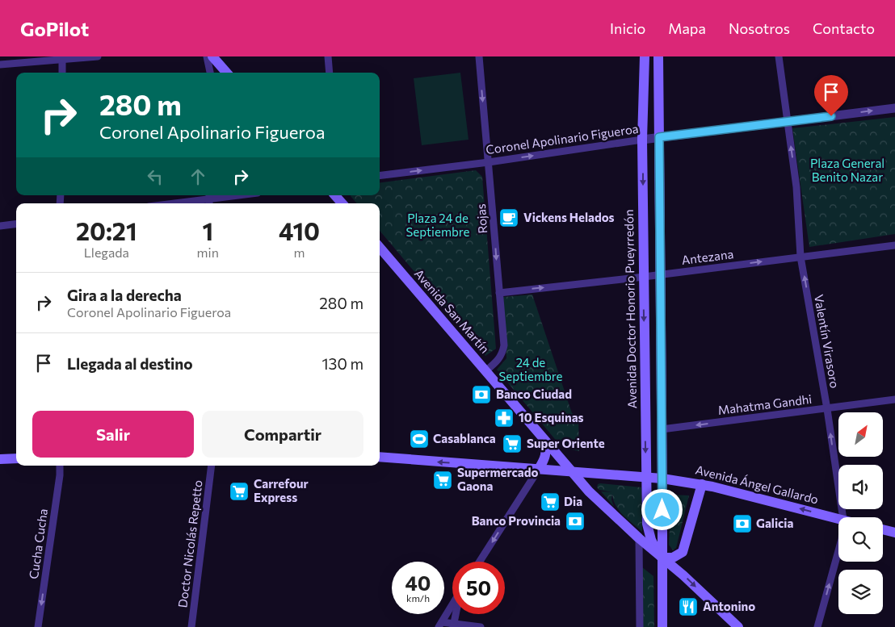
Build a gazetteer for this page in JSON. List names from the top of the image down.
{
  "streets": {
    "main road": ["Avenida Doctor Honorio Pueyrredón", "Avenida San Martín", "Avenida Ángel Gallardo"],
    "street": [
      "Coronel Apolinario Figueroa",
      "Rojas",
      "Antezana",
      "Valentín Virasoro",
      "Mahatma Gandhi",
      "Cucha Cucha",
      "Doctor Nicolás Repetto"
    ]
  },
  "crossings": [
    ["Coronel Apolinario Figueroa", "Rojas"],
    ["Coronel Apolinario Figueroa", "Avenida Doctor Honorio Pueyrredón"],
    ["Coronel Apolinario Figueroa", "Valentín Virasoro"],
    ["Rojas", "Antezana"],
    ["Rojas", "Avenida San Martín"],
    ["Antezana", "Avenida Doctor Honorio Pueyrredón"],
    ["Antezana", "Valentín Virasoro"],
    ["Avenida Doctor Honorio Pueyrredón", "Avenida San Martín"],
    ["Avenida Doctor Honorio Pueyrredón", "Mahatma Gandhi"],
    ["Avenida Doctor Honorio Pueyrredón", "Avenida Ángel Gallardo"],
    ["Avenida San Martín", "Avenida Ángel Gallardo"],
    ["Valentín Virasoro", "Mahatma Gandhi"]
  ],
  "one_way": [
    "Coronel Apolinario Figueroa",
    "Rojas",
    "Antezana",
    "Valentín Virasoro",
    "Mahatma Gandhi",
    "Avenida Ángel Gallardo",
    "Cucha Cucha"
  ],
  "parks": ["Plaza General Benito Nazar", "Plaza 24 de Septiembre", "24 de Septiembre"],
  "places": {
    "cafe": ["Vickens Helados"],
    "bank": ["Banco Ciudad", "Banco Provincia", "Galicia"],
    "pharmacy": ["10 Esquinas"],
    "sports": ["Casablanca"],
    "supermarket": [
      "Super Oriente",
      "Supermercado Gaona",
      "Carrefour Express",
      "Dia"
    ],
    "restaurant": ["Antonino"]
  },
  "north": "top right",
  "page": {
    "header": "GoPilot",
    "nav": [
      "Inicio",
      "Mapa",
      "Nosotros",
      "Contacto"
    ],
    "turn": ["280 m", "Coronel Apolinario Figueroa"],
    "eta": [
      "20:21",
      "Llegada",
      "1",
      "min",
      "410",
      "m"
    ],
    "list": [
      {
        "name": "Gira a la derecha",
        "note": "Coronel Apolinario Figueroa",
        "value": "280 m"
      },
      {
        "name": "Llegada al destino",
        "value": "130 m"
      }
    ],
    "buttons": ["Salir", "Compartir"],
    "speed": "40 km/h",
    "limit": "50"
  }
}
